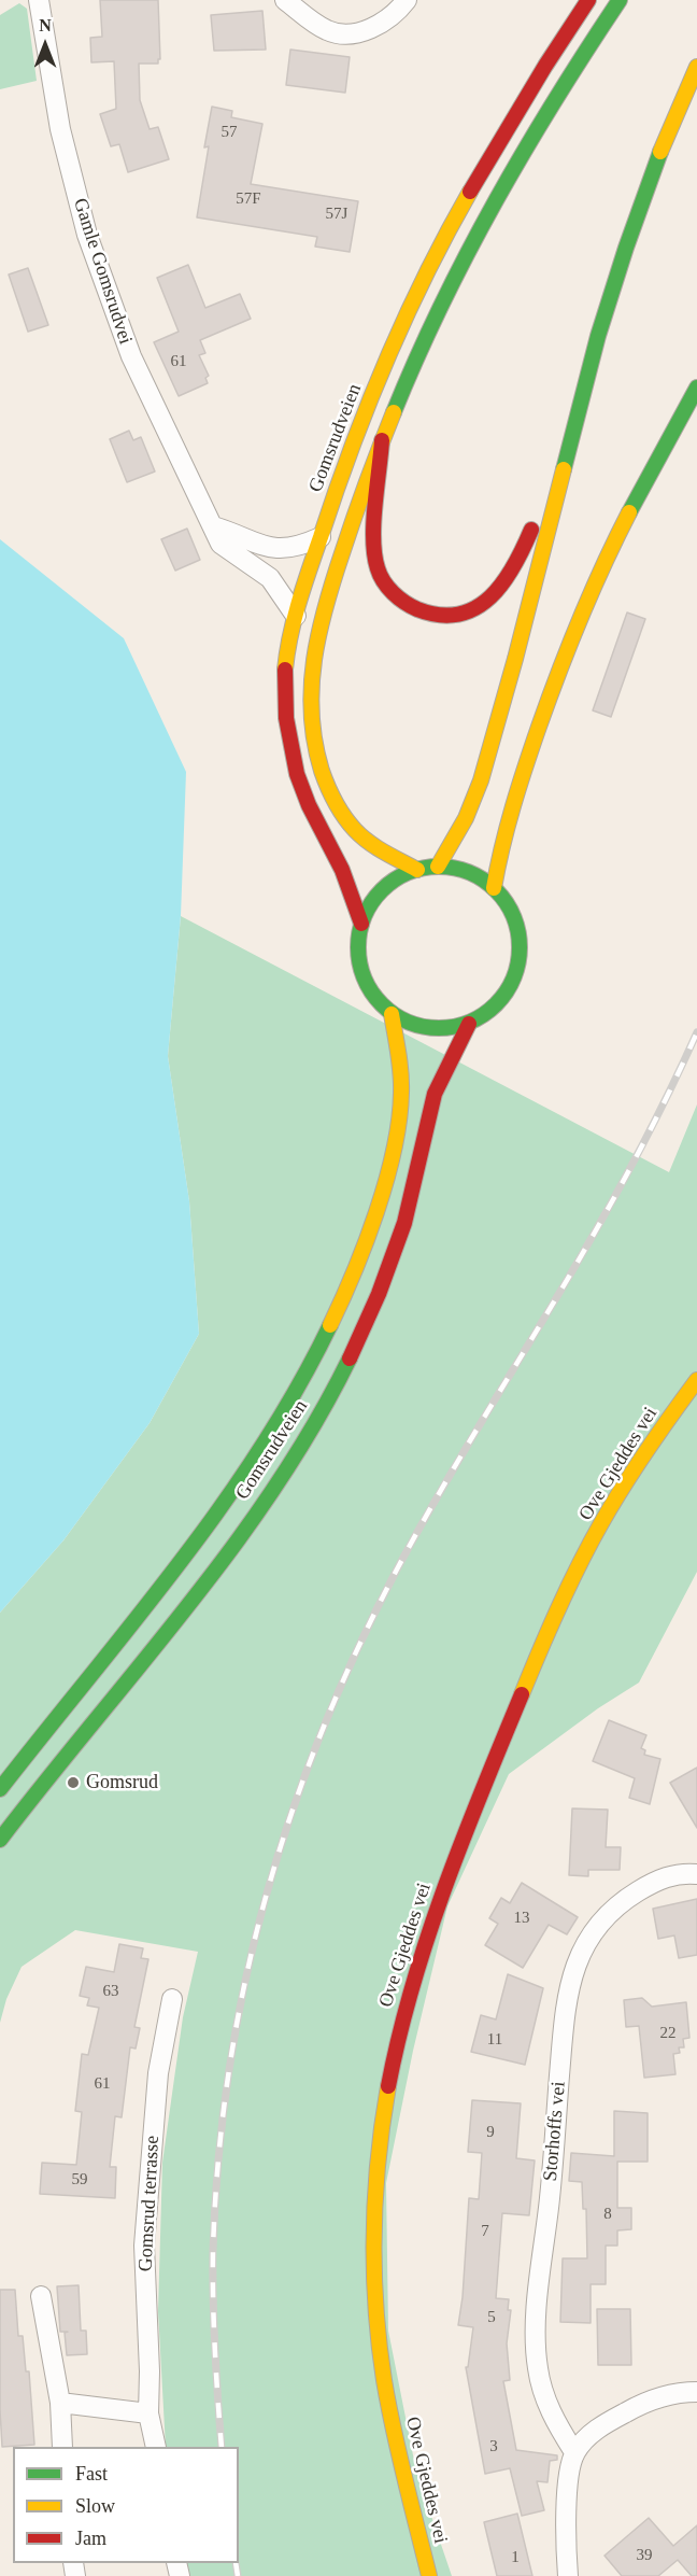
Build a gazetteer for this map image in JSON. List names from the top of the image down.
{
  "streets": {
    "main road": ["Gomsrudveien", "Ove Gjeddes vei"],
    "street": ["Gamle Gomsrudvei", "Storhoffs vei", "Gomsrud terrasse"]
  },
  "crossings": [
    ["Gamle Gomsrudvei", "Gomsrudveien"]
  ],
  "places": ["Gomsrud"],
  "house_numbers": [
    "57",
    "57F",
    "57J",
    "61",
    "13",
    "63",
    "22",
    "11",
    "61",
    "9",
    "59",
    "8",
    "7",
    "5",
    "3",
    "39",
    "1"
  ],
  "legend": ["Fast", "Slow", "Jam"],
  "north": "top"
}
